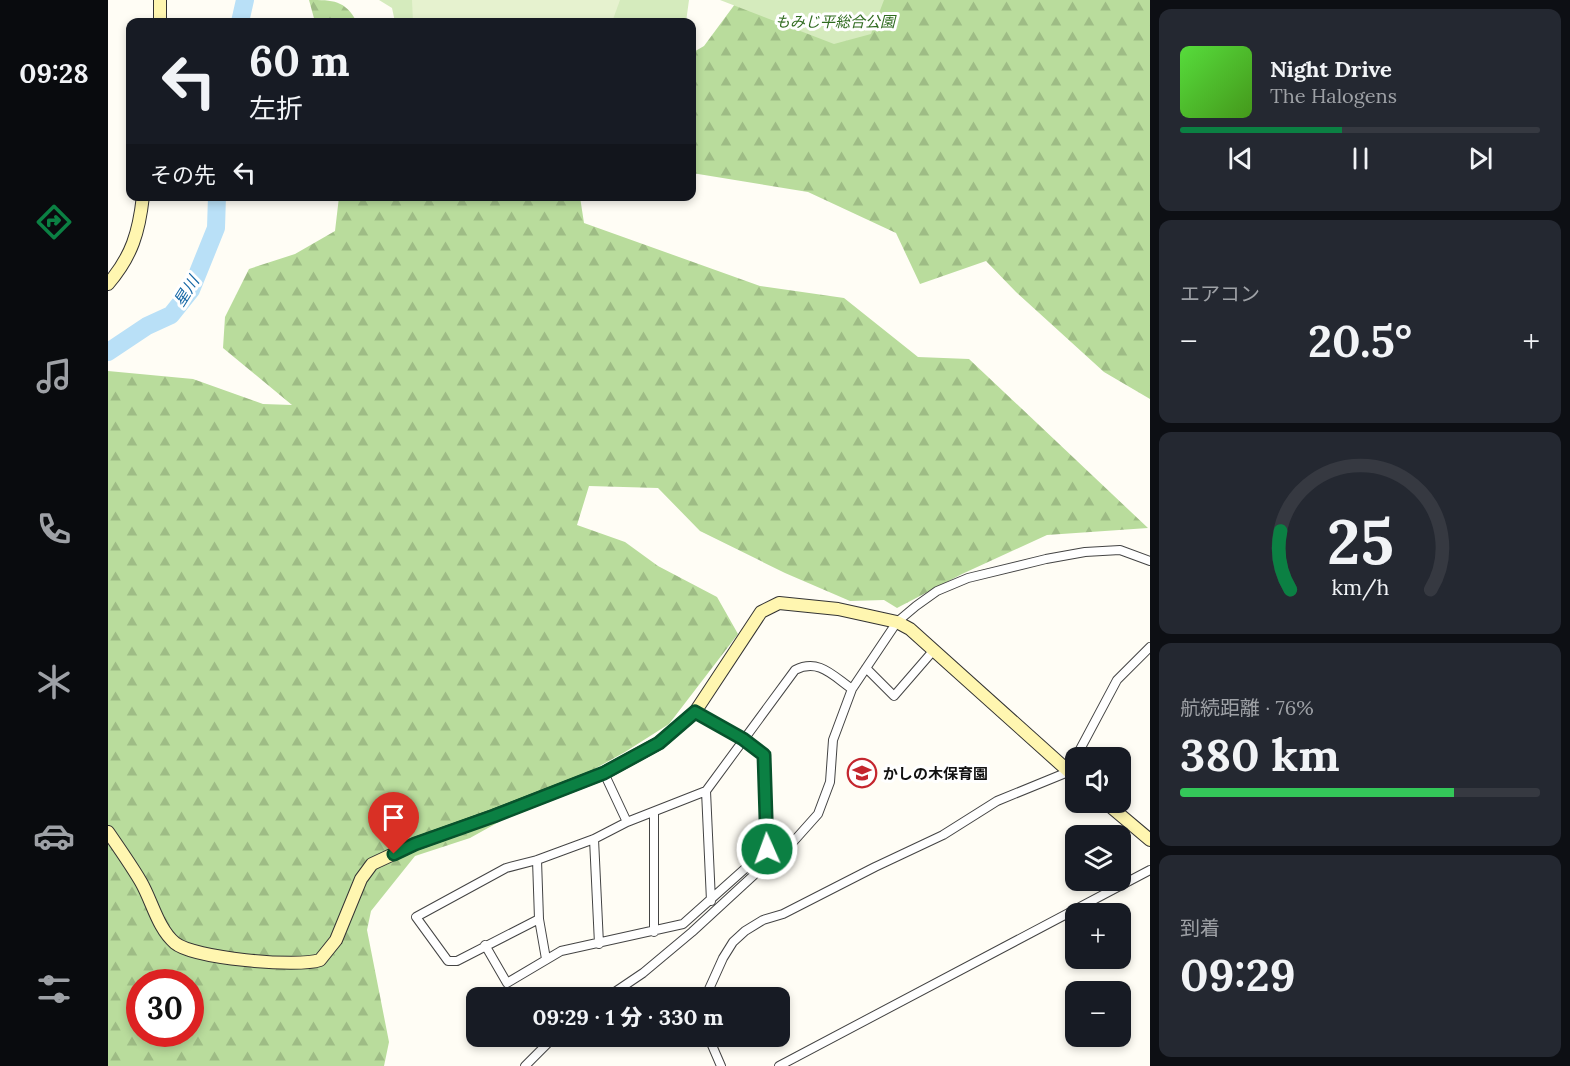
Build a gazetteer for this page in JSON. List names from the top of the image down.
{
  "water": ["星川"],
  "parks": ["もみじ平総合公園"],
  "places": {
    "school or university": ["かしの木保育園"]
  },
  "page": {
    "tabs": "09:28",
    "turn": ["60 m", "左折"],
    "song": ["Night Drive", "The Halogens"],
    "then": "その先",
    "tile": [
      "エアコン",
      ["航続距離 · 76%", "380 km"],
      ["到着", "09:29"]
    ],
    "heat": ["−", "20.5°", "+"],
    "map_buttons": ["+", "−"],
    "limit": "30",
    "trip": "09:29 · 1 分 · 330 m",
    "gauge": ["25", "km/h"]
  }
}
